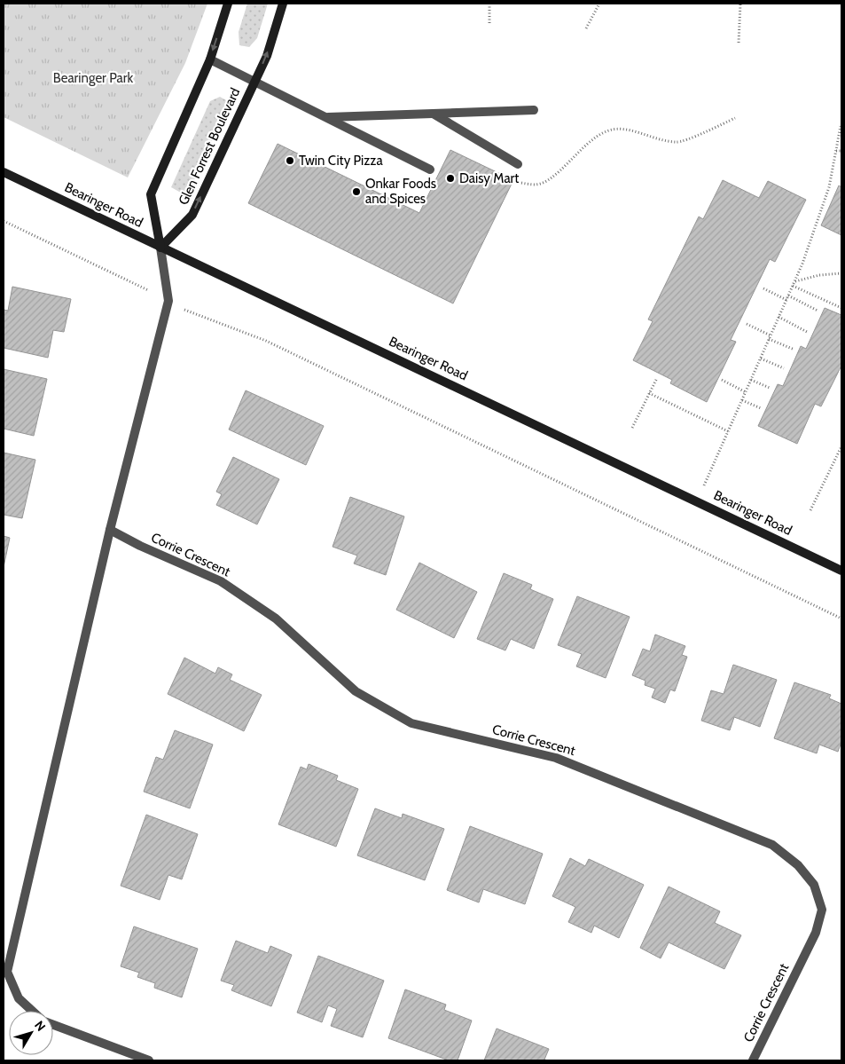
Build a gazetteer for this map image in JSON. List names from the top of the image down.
{
  "streets": {
    "street": ["Glen Forrest Boulevard", "Bearinger Road", "Corrie Crescent"]
  },
  "crossings": [
    ["Glen Forrest Boulevard", "Bearinger Road"]
  ],
  "parks": ["Bearinger Park"],
  "places": ["Twin City Pizza", "Daisy Mart", "Onkar Foods and Spices"],
  "north": "top right"
}
